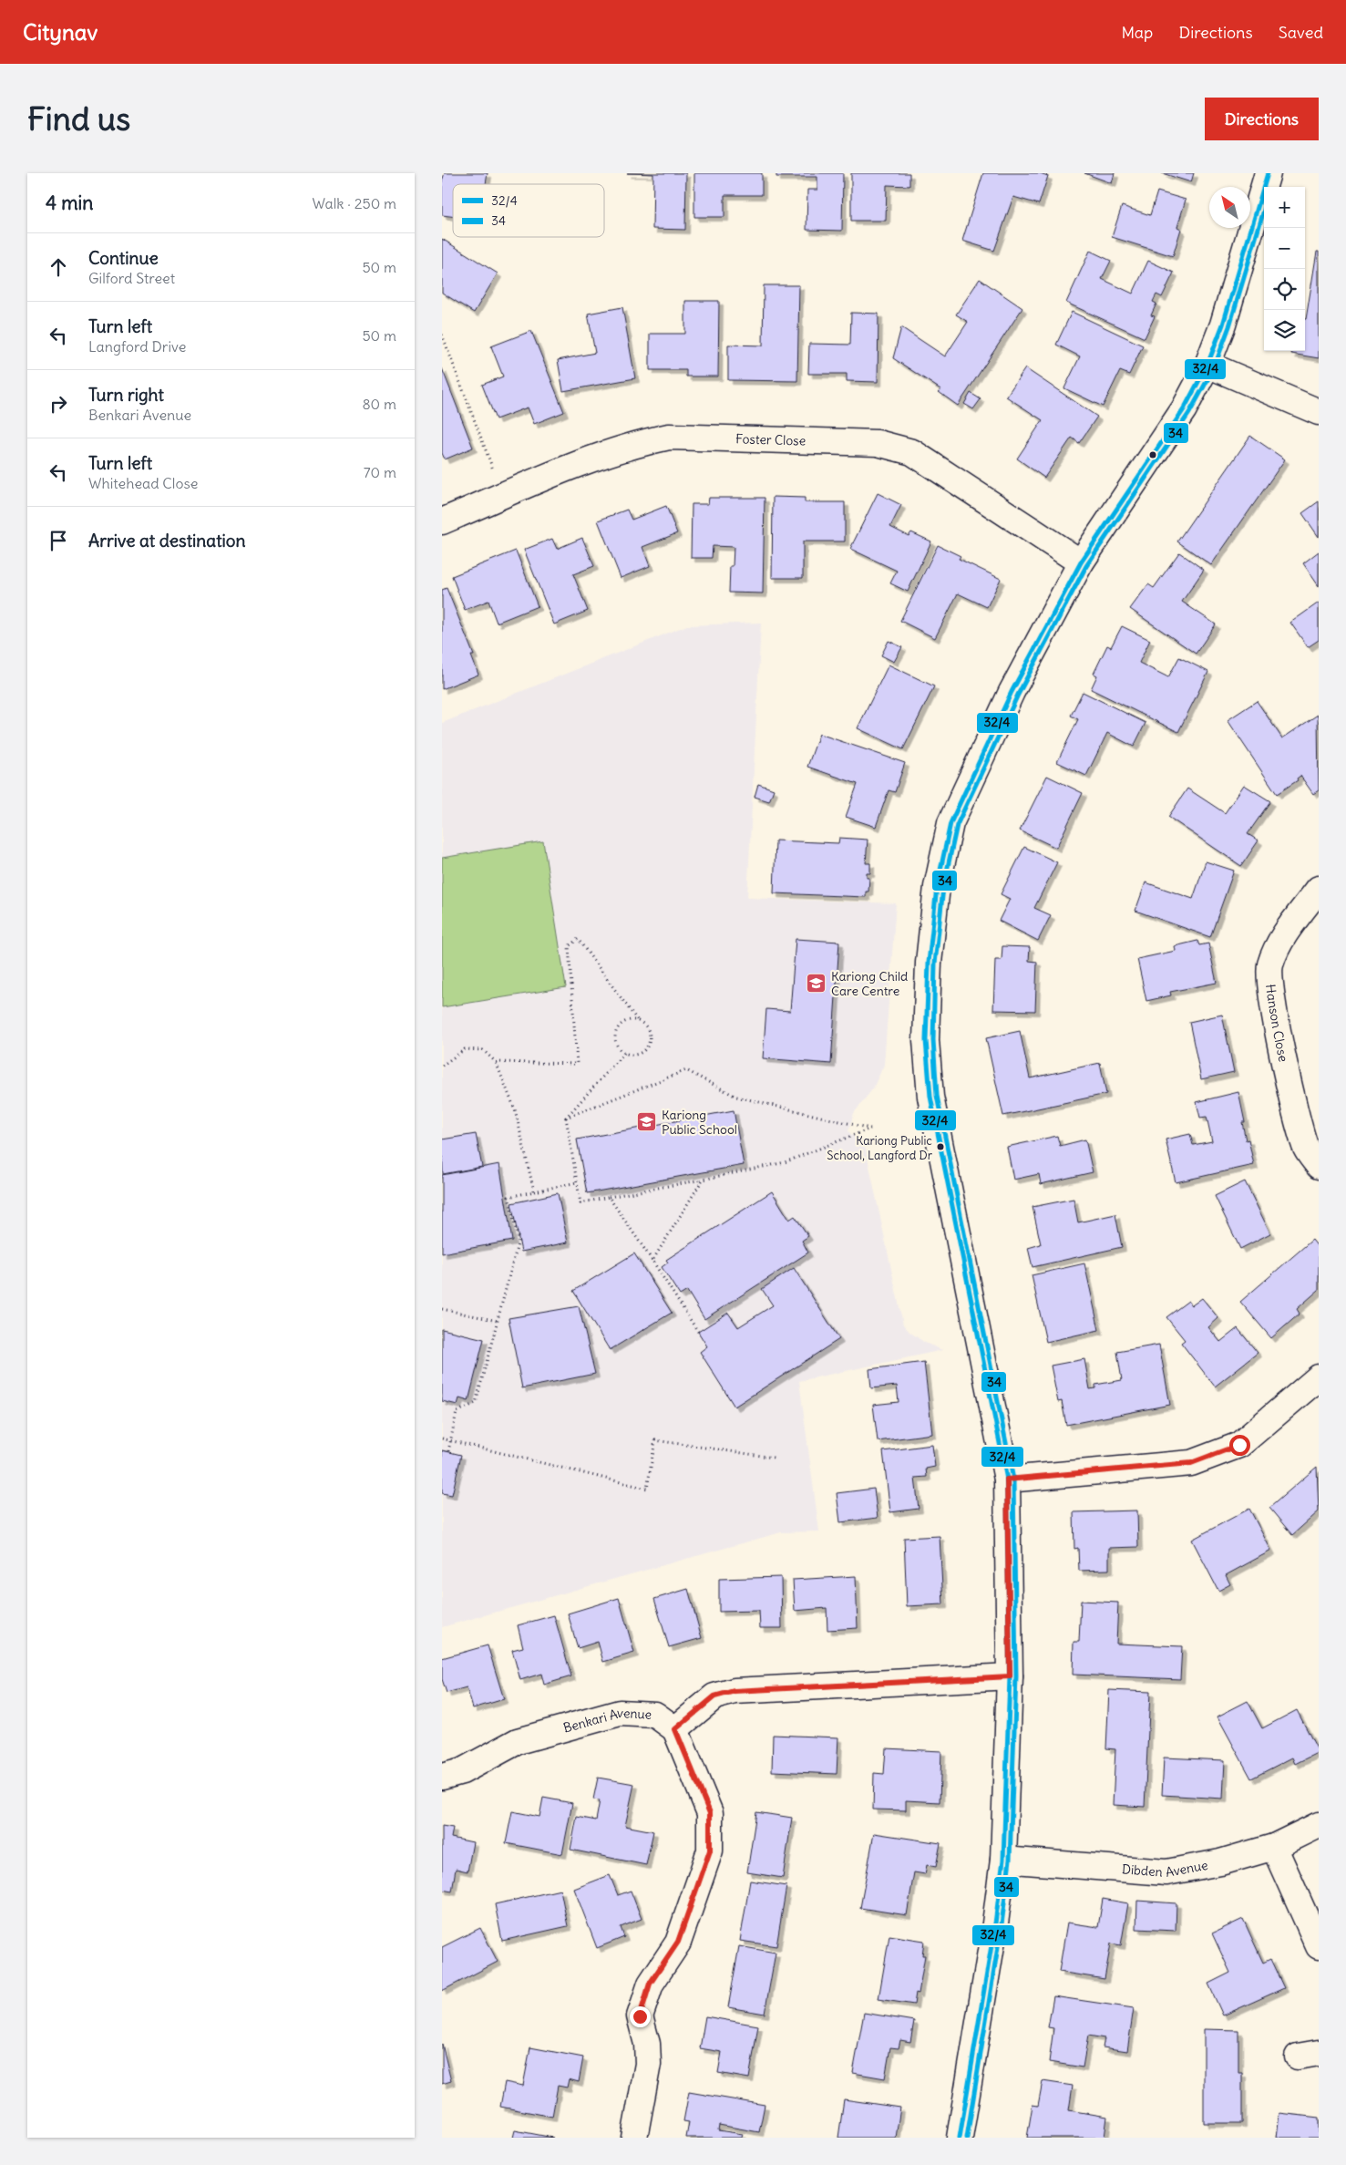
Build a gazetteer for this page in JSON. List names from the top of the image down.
{
  "streets": {
    "street": [
      "Foster Close",
      "Hanson Close",
      "Benkari Avenue",
      "Dibden Avenue"
    ]
  },
  "places": {
    "school or university": ["Kariong Child Care Centre", "Kariong Public School"],
    "other": ["Kariong Public School, Langford Dr"]
  },
  "lines": ["transit line 32/4", "transit line 34"],
  "legend": ["32/4", "34"],
  "north": "top left",
  "page": {
    "header": "Citynav",
    "nav": ["Map", "Directions", "Saved"],
    "buttons": "Directions",
    "title": "Find us",
    "heading": ["4 min", "Walk · 250 m"],
    "map_buttons": ["+", "−"],
    "list": [
      ["Continue", "Gilford Street", "50 m"],
      ["Turn left", "Langford Drive", "50 m"],
      ["Turn right", "Benkari Avenue", "80 m"],
      ["Turn left", "Whitehead Close", "70 m"],
      "Arrive at destination"
    ]
  }
}
